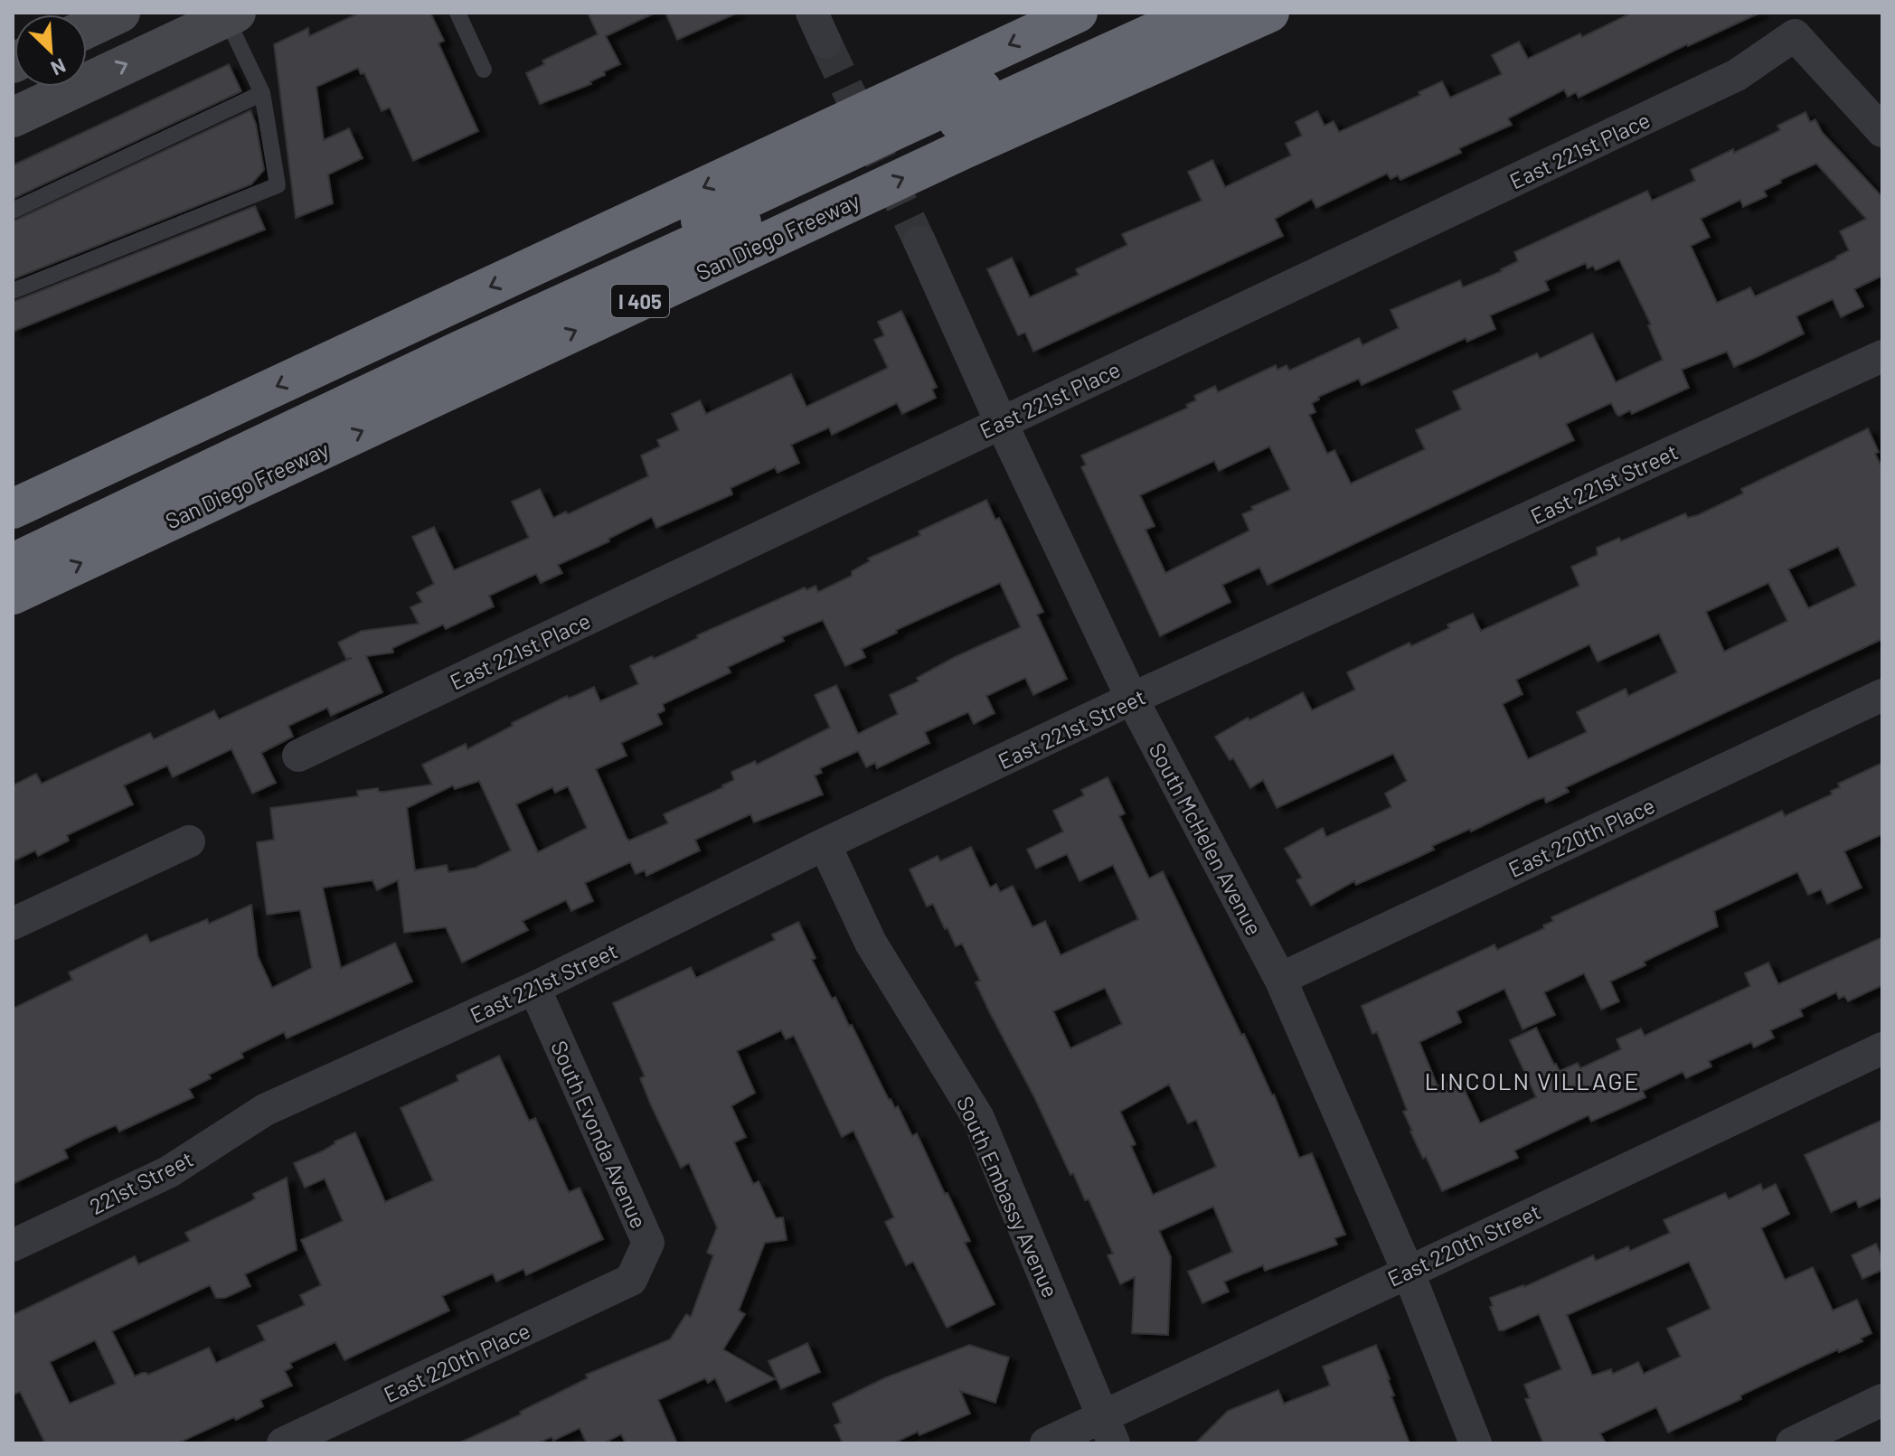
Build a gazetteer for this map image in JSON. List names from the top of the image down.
{
  "streets": {
    "highway": ["San Diego Freeway", "I 405"],
    "street": [
      "East 221st Place",
      "East 221st Street",
      "East 220th Place",
      "South McHelen Avenue",
      "South Evonda Avenue",
      "221st Street",
      "South Embassy Avenue",
      "East 220th Street"
    ]
  },
  "crossings": [
    ["East 221st Place", "South McHelen Avenue"],
    ["East 221st Street", "South McHelen Avenue"],
    ["East 221st Street", "South Evonda Avenue"],
    ["East 221st Street", "221st Street"],
    ["East 221st Street", "South Embassy Avenue"],
    ["East 220th Place", "South McHelen Avenue"],
    ["East 220th Place", "South Evonda Avenue"],
    ["South McHelen Avenue", "East 220th Street"],
    ["South Embassy Avenue", "East 220th Street"]
  ],
  "districts": ["LINCOLN VILLAGE"],
  "north": "bottom right"
}
